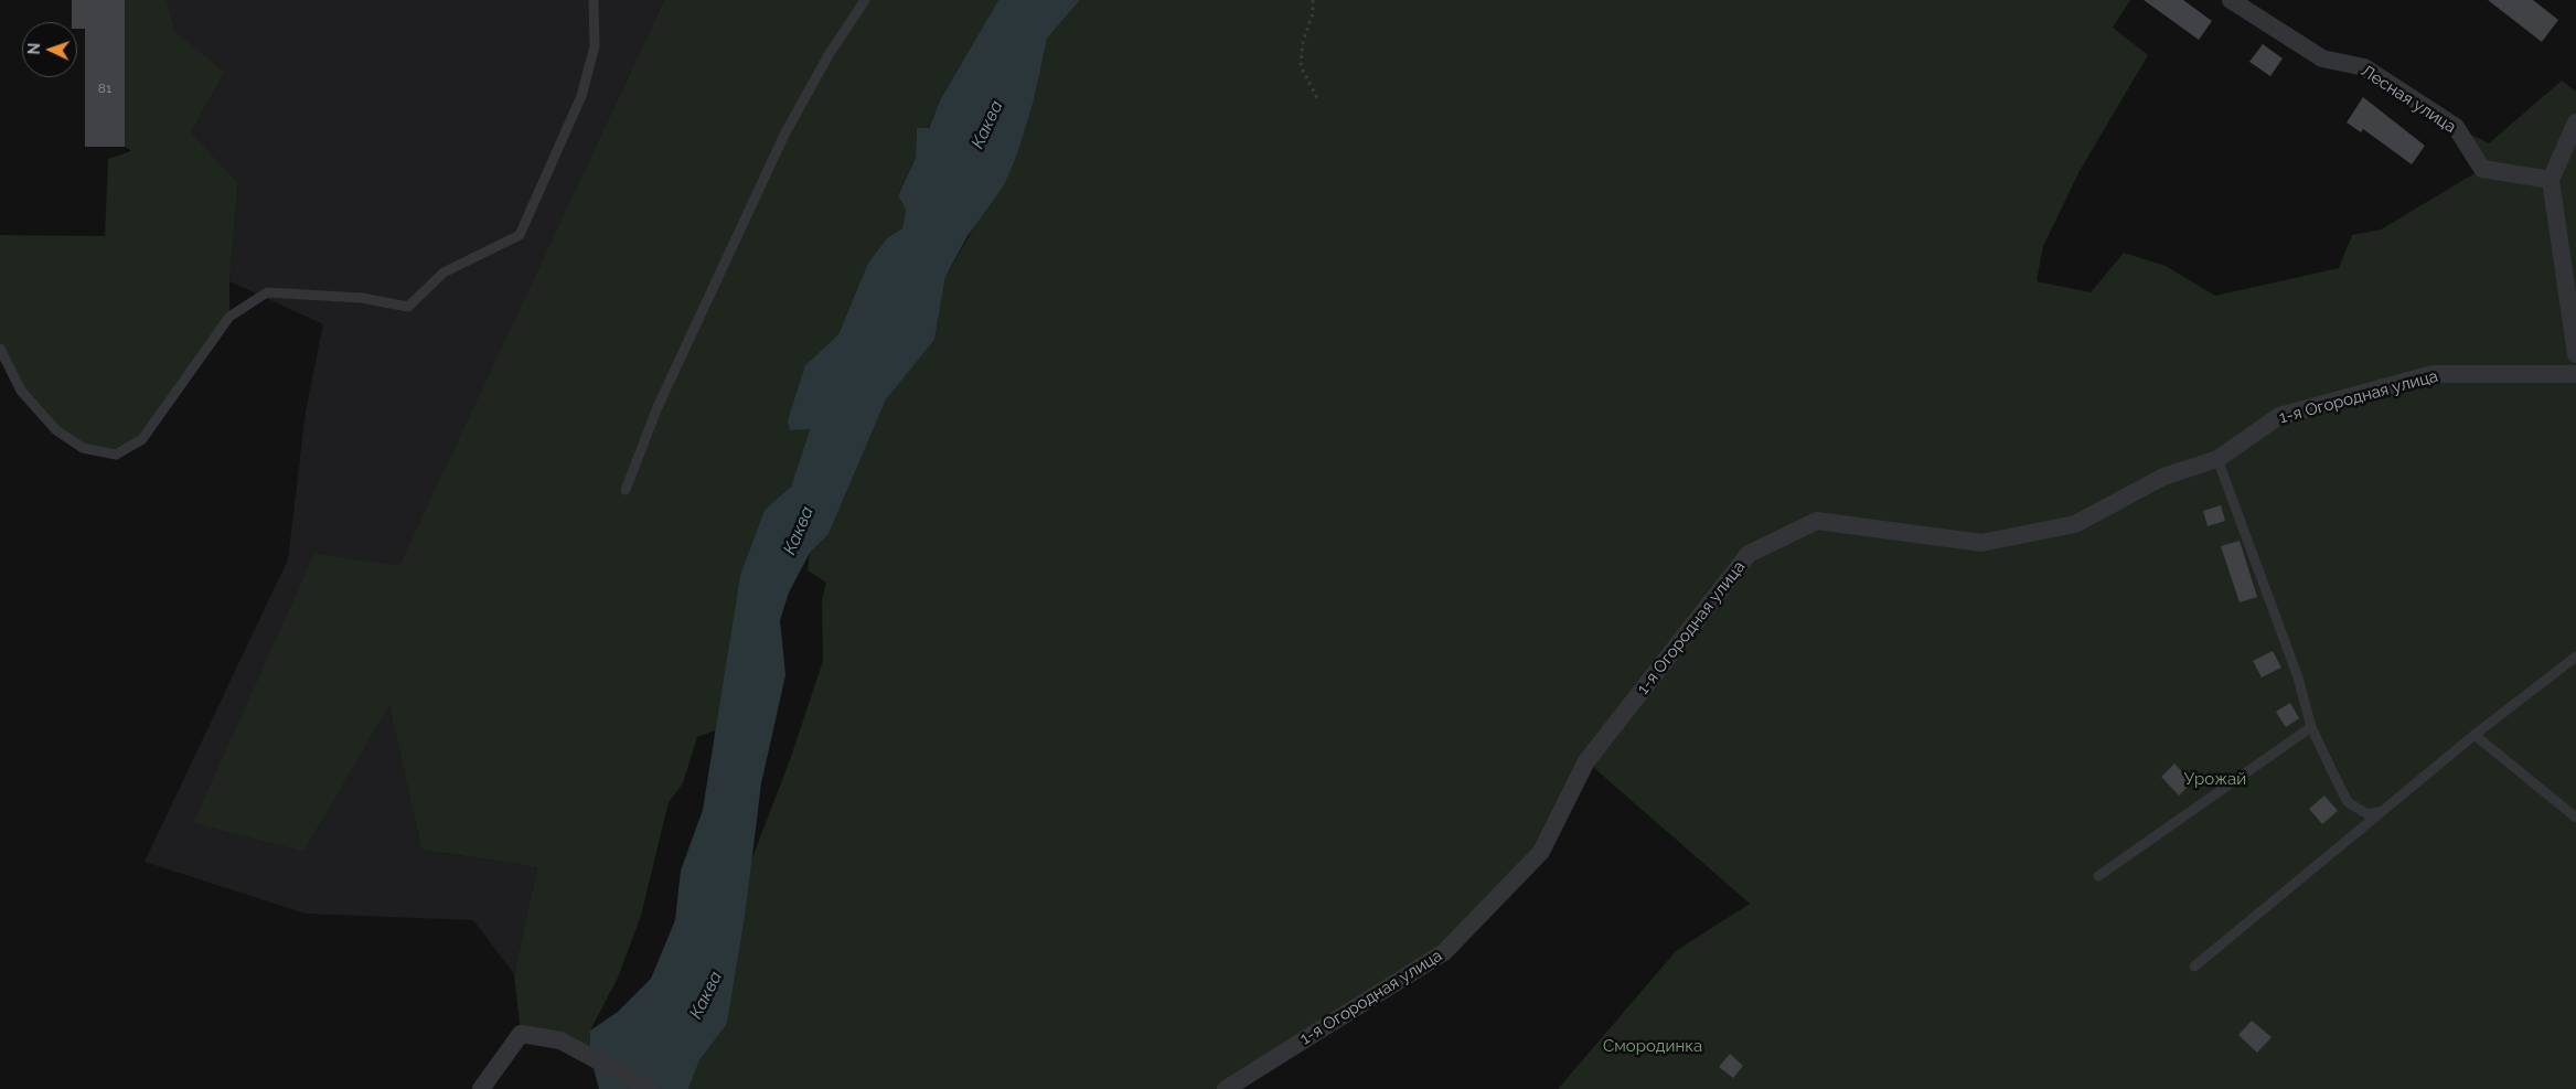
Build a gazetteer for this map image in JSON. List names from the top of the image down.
{
  "streets": {
    "street": ["Лесная улица", "1-я Огородная улица"]
  },
  "water": ["Каква"],
  "parks": ["Урожай", "Смородинка"],
  "house_numbers": ["81"],
  "north": "left"
}
